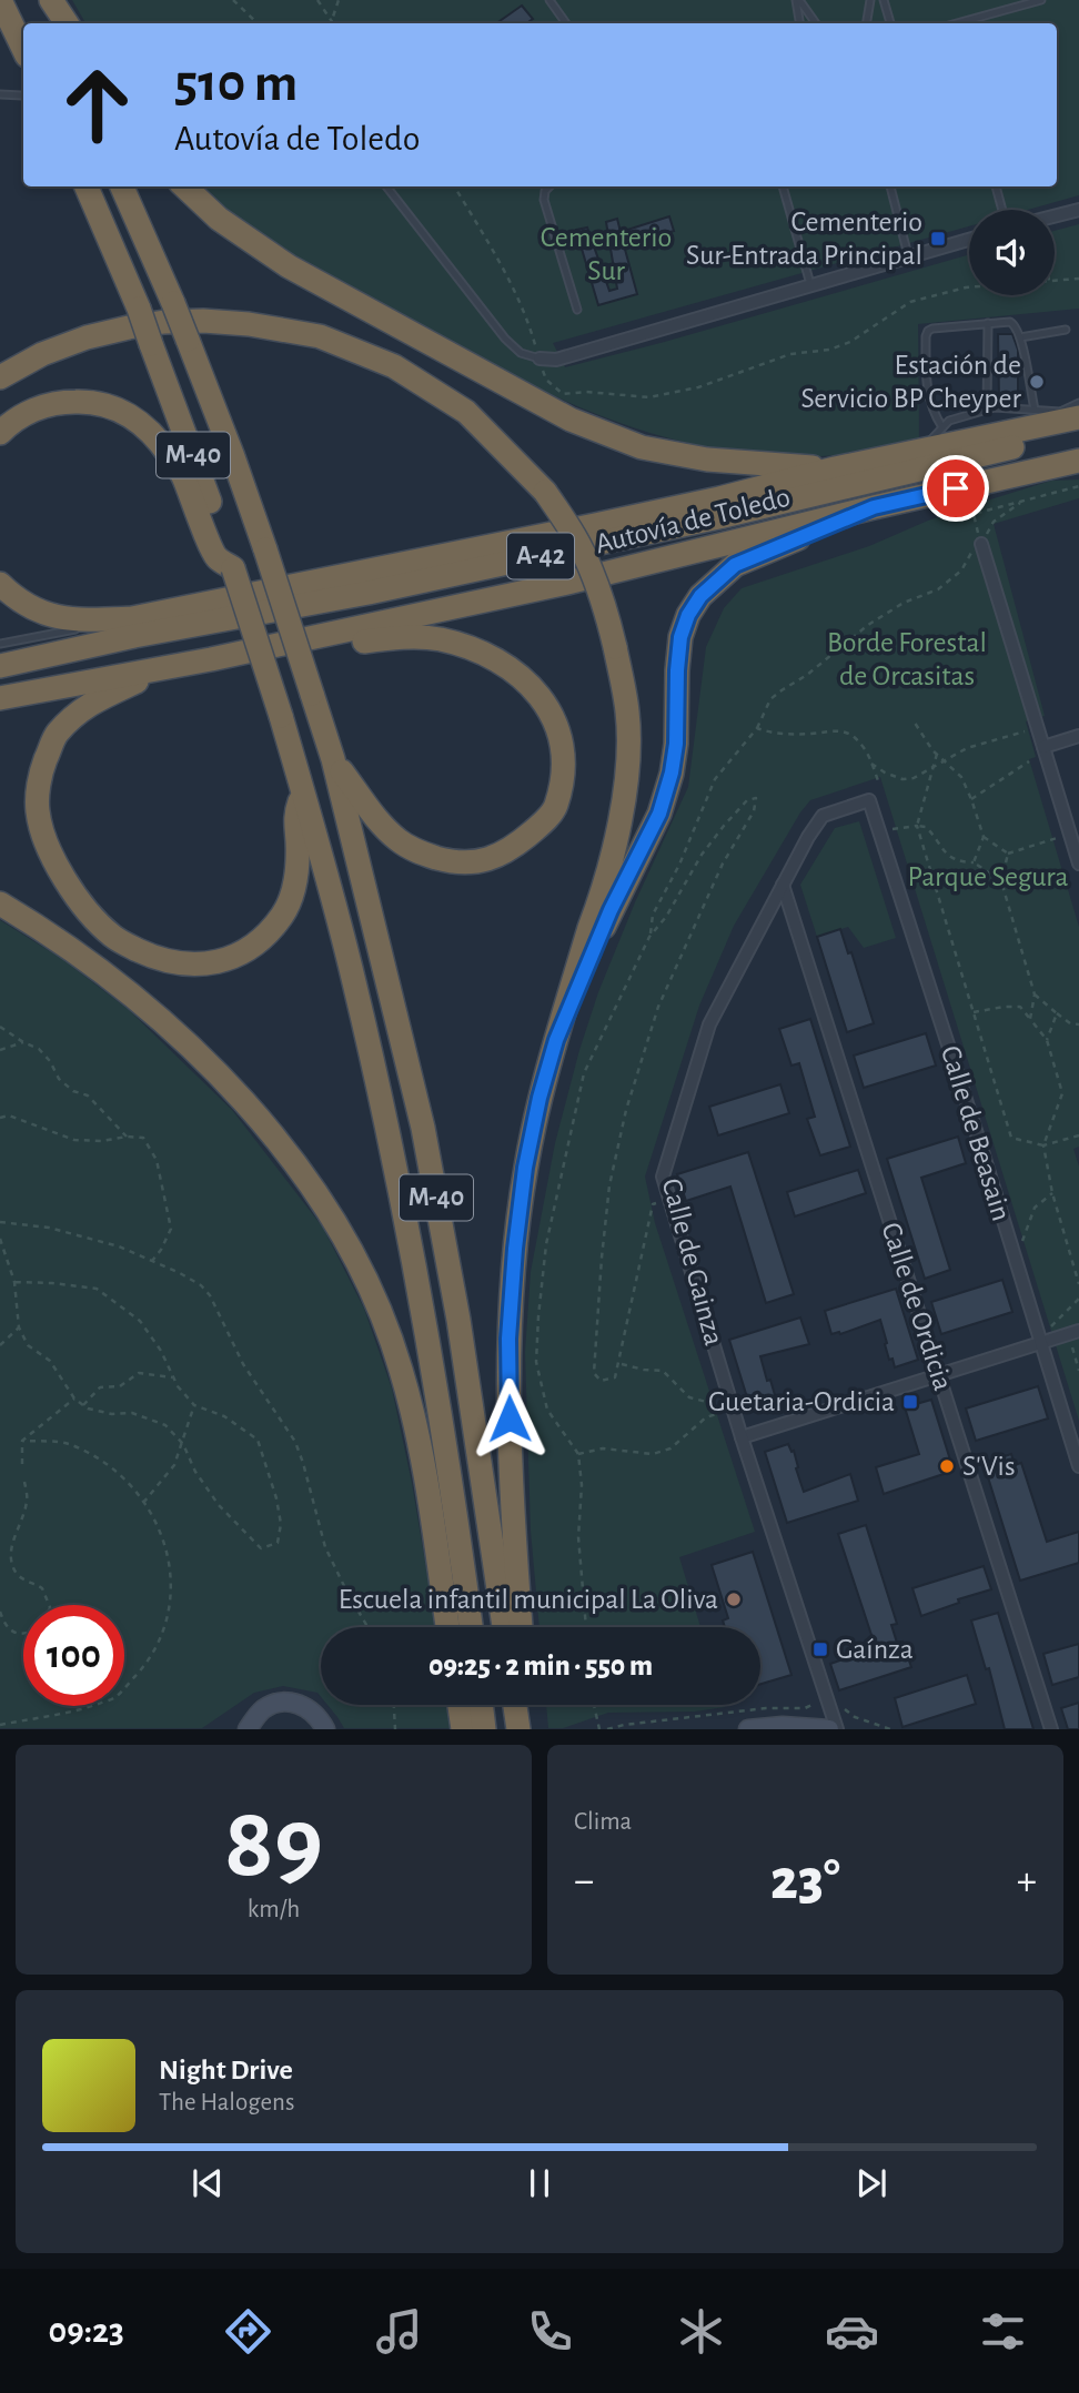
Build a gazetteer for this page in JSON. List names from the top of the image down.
{
  "streets": {
    "highway": ["M-40", "Autovía de Toledo", "A-42"],
    "street": ["Calle de Beasain", "Calle de Gainza", "Calle de Ordicia"]
  },
  "crossings": [
    ["Calle de Beasain", "Calle de Gainza"],
    ["Calle de Gainza", "Calle de Ordicia"]
  ],
  "parks": ["Cementerio Sur", "Borde Forestal de Orcasitas", "Parque Segura"],
  "places": {
    "transit": ["Cementerio Sur-Entrada Principal", "Guetaria-Ordicia", "Gaínza"],
    "other": ["Estación de Servicio BP Cheyper", "S'Vis", "Escuela infantil municipal La Oliva"]
  },
  "page": {
    "turn": ["510 m", "Autovía de Toledo"],
    "limit": "100",
    "trip": "09:25 · 2 min · 550 m",
    "tile": [
      ["89", "km/h"],
      "Clima"
    ],
    "heat": ["−", "23°", "+"],
    "song": ["Night Drive", "The Halogens"],
    "tabs": "09:23"
  }
}
